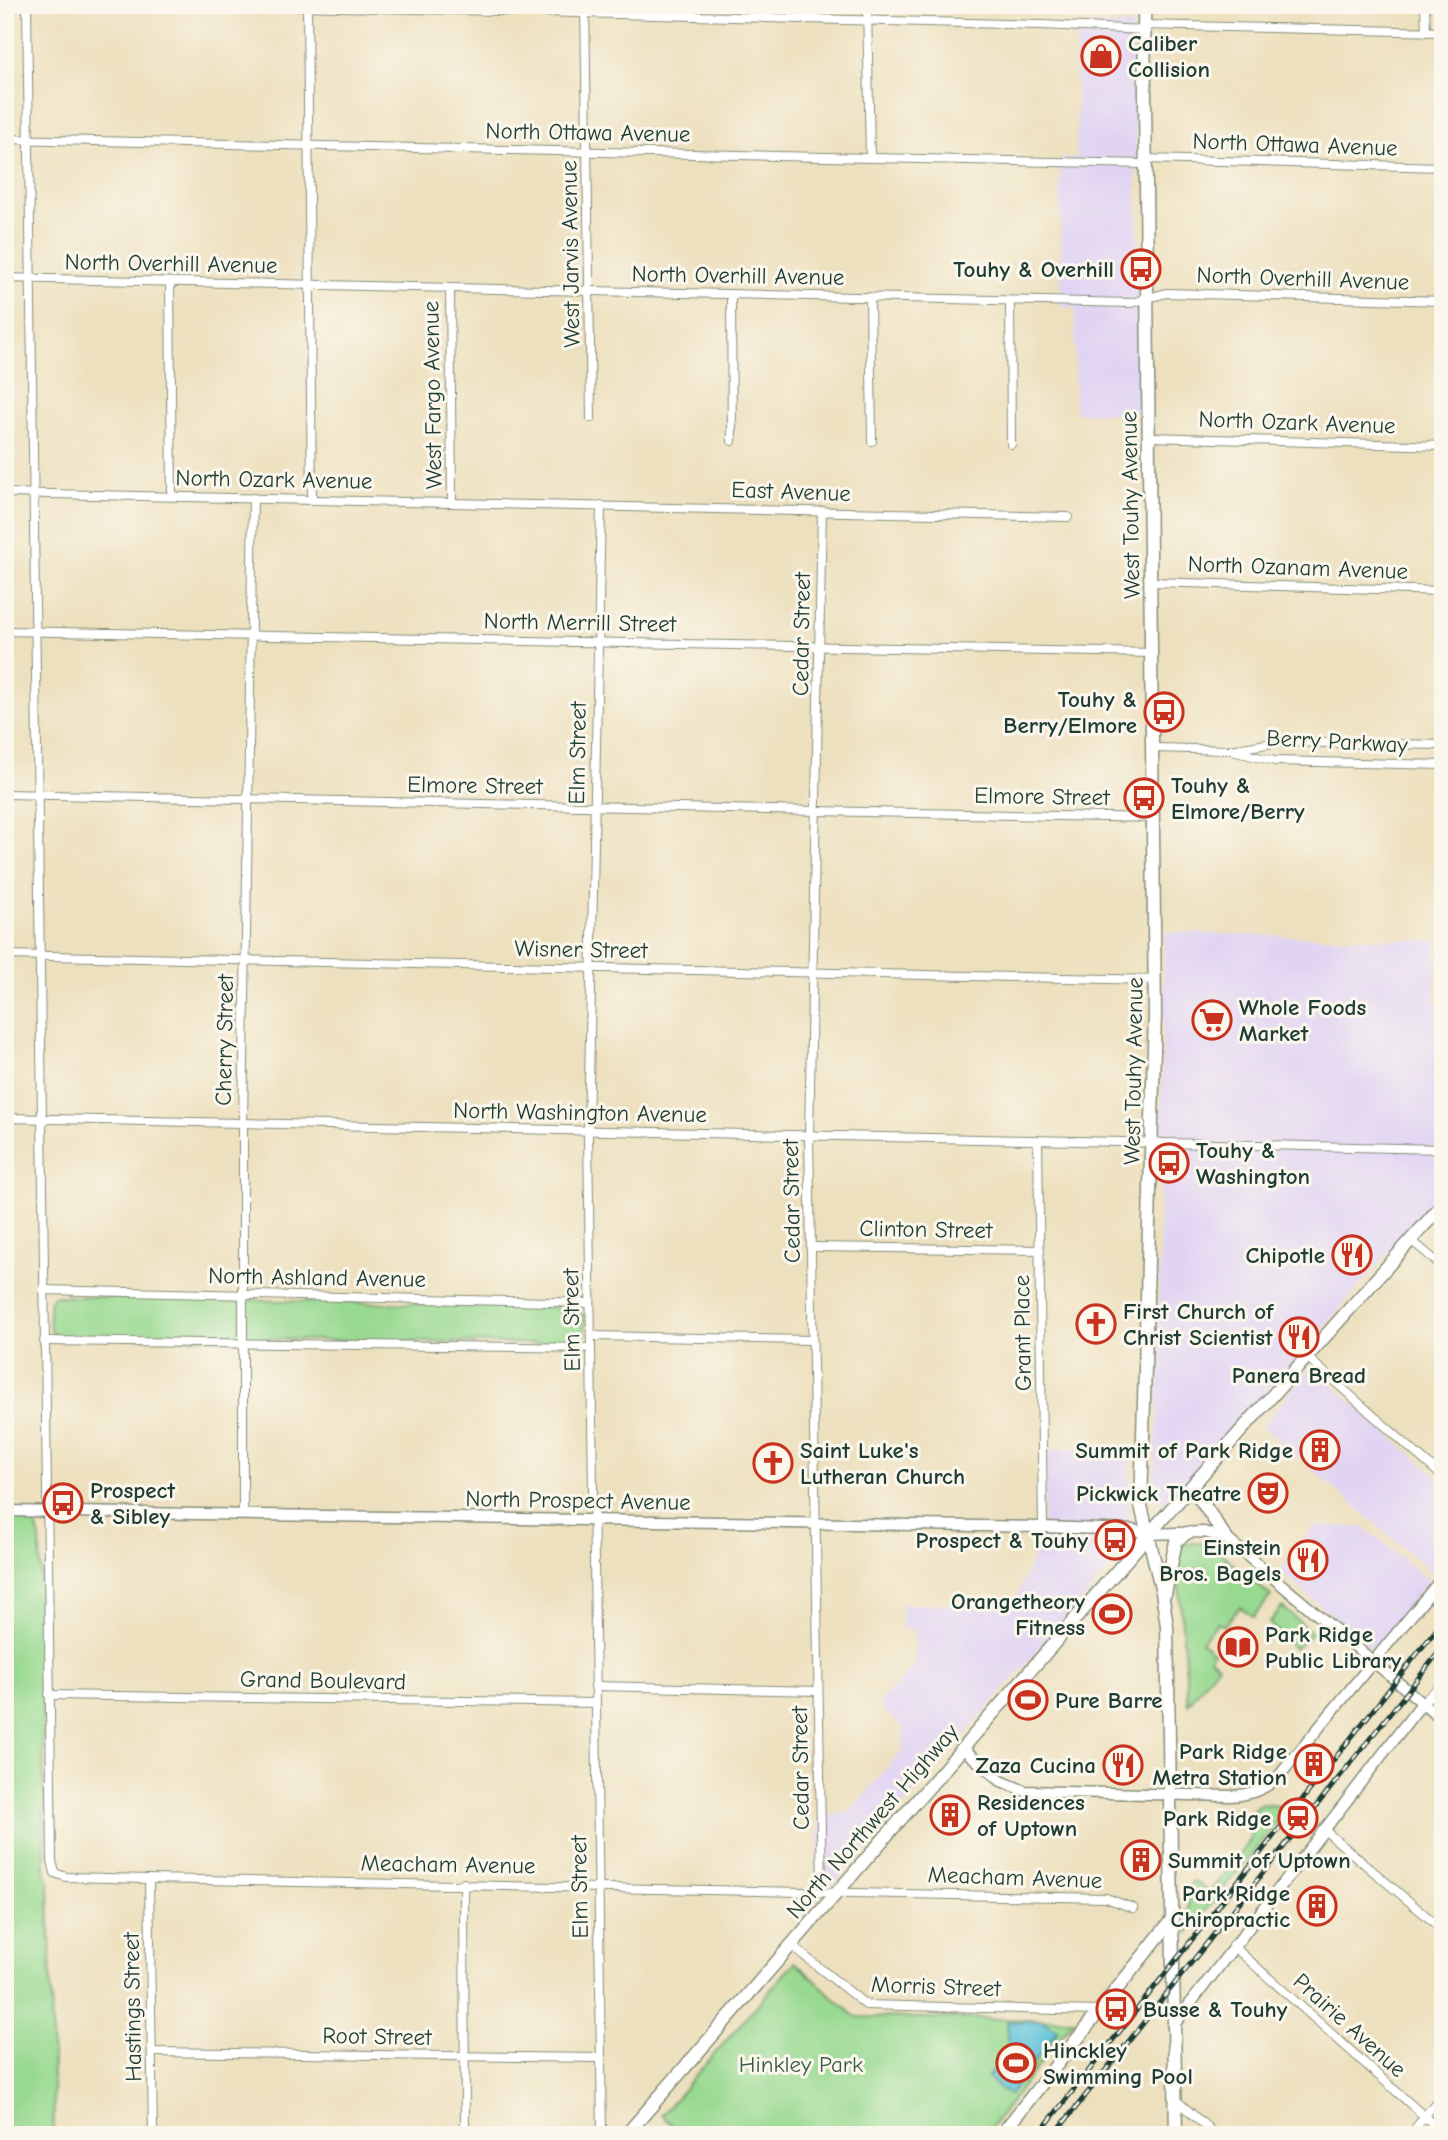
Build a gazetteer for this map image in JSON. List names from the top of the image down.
{
  "streets": {
    "main road": ["West Touhy Avenue", "North Northwest Highway"],
    "street": [
      "North Ottawa Avenue",
      "West Jarvis Avenue",
      "North Overhill Avenue",
      "West Fargo Avenue",
      "North Ozark Avenue",
      "East Avenue",
      "North Ozanam Avenue",
      "North Merrill Street",
      "Cedar Street",
      "Berry Parkway",
      "Elm Street",
      "Elmore Street",
      "Wisner Street",
      "Cherry Street",
      "North Washington Avenue",
      "Clinton Street",
      "North Ashland Avenue",
      "Grant Place",
      "North Prospect Avenue",
      "Grand Boulevard",
      "Meacham Avenue",
      "Morris Street",
      "Hastings Street",
      "Prairie Avenue",
      "Root Street"
    ]
  },
  "crossings": [
    ["North Ottawa Avenue", "West Jarvis Avenue"],
    ["North Ottawa Avenue", "West Touhy Avenue"],
    ["West Jarvis Avenue", "North Overhill Avenue"],
    ["North Overhill Avenue", "West Fargo Avenue"],
    ["North Overhill Avenue", "West Touhy Avenue"],
    ["West Fargo Avenue", "North Ozark Avenue"],
    ["North Ozark Avenue", "East Avenue"],
    ["North Ozark Avenue", "West Touhy Avenue"],
    ["North Ozark Avenue", "Cherry Street"],
    ["East Avenue", "Cedar Street"],
    ["East Avenue", "Elm Street"],
    ["West Touhy Avenue", "North Ozanam Avenue"],
    ["West Touhy Avenue", "North Merrill Street"],
    ["West Touhy Avenue", "Berry Parkway"],
    ["West Touhy Avenue", "Elmore Street"],
    ["West Touhy Avenue", "Wisner Street"],
    ["West Touhy Avenue", "North Washington Avenue"],
    ["West Touhy Avenue", "North Prospect Avenue"],
    ["West Touhy Avenue", "North Northwest Highway"],
    ["North Merrill Street", "Cedar Street"],
    ["North Merrill Street", "Elm Street"],
    ["North Merrill Street", "Cherry Street"],
    ["Cedar Street", "Elmore Street"],
    ["Cedar Street", "Wisner Street"],
    ["Cedar Street", "North Washington Avenue"],
    ["Cedar Street", "Clinton Street"],
    ["Cedar Street", "North Prospect Avenue"],
    ["Cedar Street", "Meacham Avenue"],
    ["Elm Street", "Elmore Street"],
    ["Elm Street", "Wisner Street"],
    ["Elm Street", "North Washington Avenue"],
    ["Elm Street", "North Ashland Avenue"],
    ["Elm Street", "North Prospect Avenue"],
    ["Elm Street", "Grand Boulevard"],
    ["Elm Street", "Meacham Avenue"],
    ["Elm Street", "Root Street"],
    ["Elmore Street", "Cherry Street"],
    ["Wisner Street", "Cherry Street"],
    ["Cherry Street", "North Washington Avenue"],
    ["Cherry Street", "North Ashland Avenue"],
    ["Cherry Street", "North Prospect Avenue"],
    ["North Washington Avenue", "Grant Place"],
    ["Clinton Street", "Grant Place"],
    ["Grant Place", "North Prospect Avenue"],
    ["North Prospect Avenue", "North Northwest Highway"],
    ["Grand Boulevard", "Meacham Avenue"],
    ["North Northwest Highway", "Meacham Avenue"],
    ["North Northwest Highway", "Morris Street"],
    ["Meacham Avenue", "Hastings Street"],
    ["Hastings Street", "Root Street"]
  ],
  "parks": ["Hinkley Park"],
  "places": {
    "shop": ["Caliber Collision"],
    "bus stop": [
      "Touhy & Overhill",
      "Touhy & Berry/Elmore",
      "Touhy & Elmore/Berry",
      "Touhy & Washington",
      "Prospect & Sibley",
      "Prospect & Touhy",
      "Busse & Touhy"
    ],
    "supermarket": ["Whole Foods Market"],
    "restaurant": [
      "Chipotle",
      "Panera Bread",
      "Einstein Bros. Bagels",
      "Zaza Cucina"
    ],
    "church": ["First Church of Christ Scientist", "Saint Luke's Lutheran Church"],
    "building": [
      "Summit of Park Ridge",
      "Park Ridge Metra Station",
      "Residences of Uptown",
      "Summit of Uptown",
      "Park Ridge Chiropractic"
    ],
    "theatre": ["Pickwick Theatre"],
    "sports": ["Orangetheory Fitness", "Pure Barre", "Hinckley Swimming Pool"],
    "library": ["Park Ridge Public Library"],
    "station": ["Park Ridge"]
  }
}
